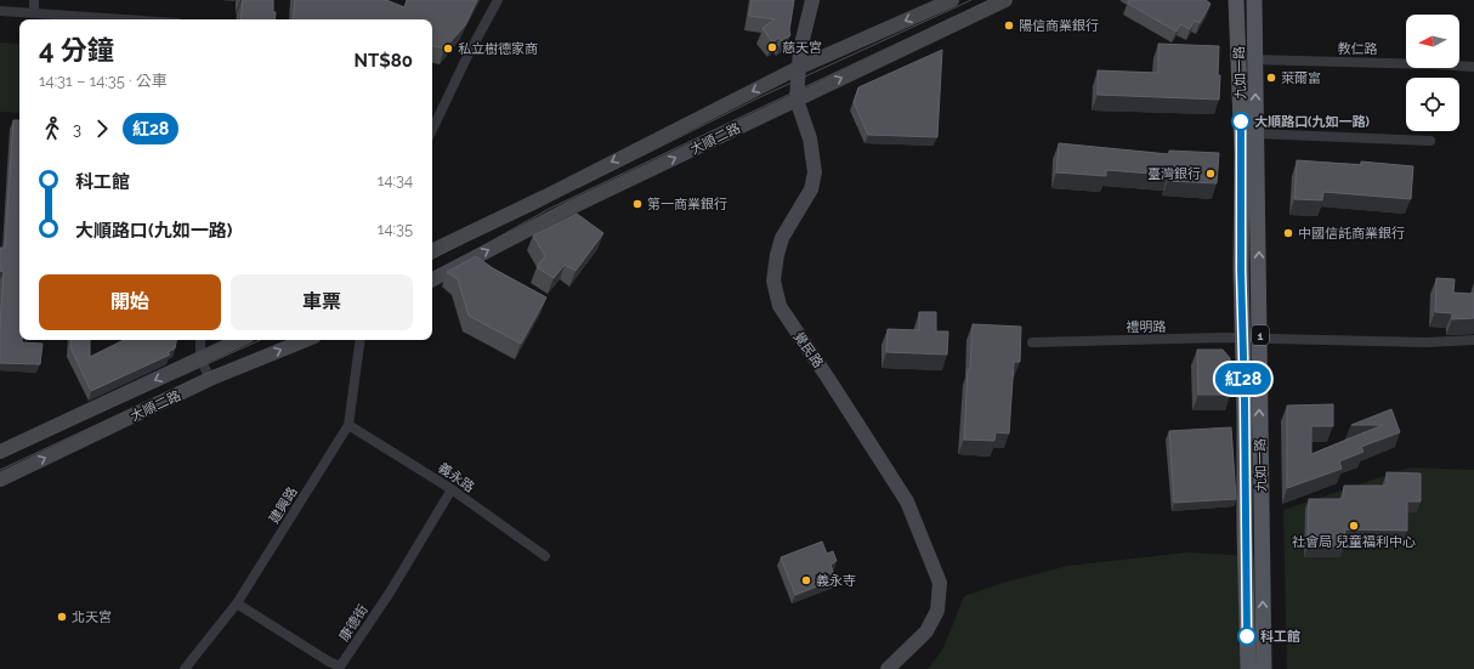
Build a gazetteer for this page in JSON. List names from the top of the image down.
{
  "streets": {
    "main road": ["九如一路", "1"],
    "street": [
      "教仁路",
      "大順二路",
      "禮明路",
      "覺民路",
      "義永路",
      "建興路",
      "康德街"
    ]
  },
  "crossings": [
    ["教仁路", "九如一路"],
    ["九如一路", "禮明路"],
    ["大順二路", "覺民路"],
    ["義永路", "建興路"],
    ["義永路", "康德街"],
    ["建興路", "康德街"]
  ],
  "places": [
    "陽信商業銀行",
    "慈天宮",
    "私立樹德家商",
    "萊爾富",
    "大順路口(九如一路)",
    "臺灣銀行",
    "第一商業銀行",
    "中國信託商業銀行",
    "社會局 兒童福利中心",
    "義永寺",
    "北天宮",
    "科工館"
  ],
  "lines": ["bus line 紅28"],
  "north": "left",
  "page": {
    "on_map": "紅28",
    "heading": ["4 分鐘", "14:31 – 14:35 · 公車", "NT$80"],
    "legs": ["3", "紅28"],
    "list": [
      {
        "name": "科工館",
        "value": "14:34"
      },
      {
        "name": "大順路口(九如一路)",
        "value": "14:35"
      }
    ],
    "buttons": ["開始", "車票"]
  }
}
